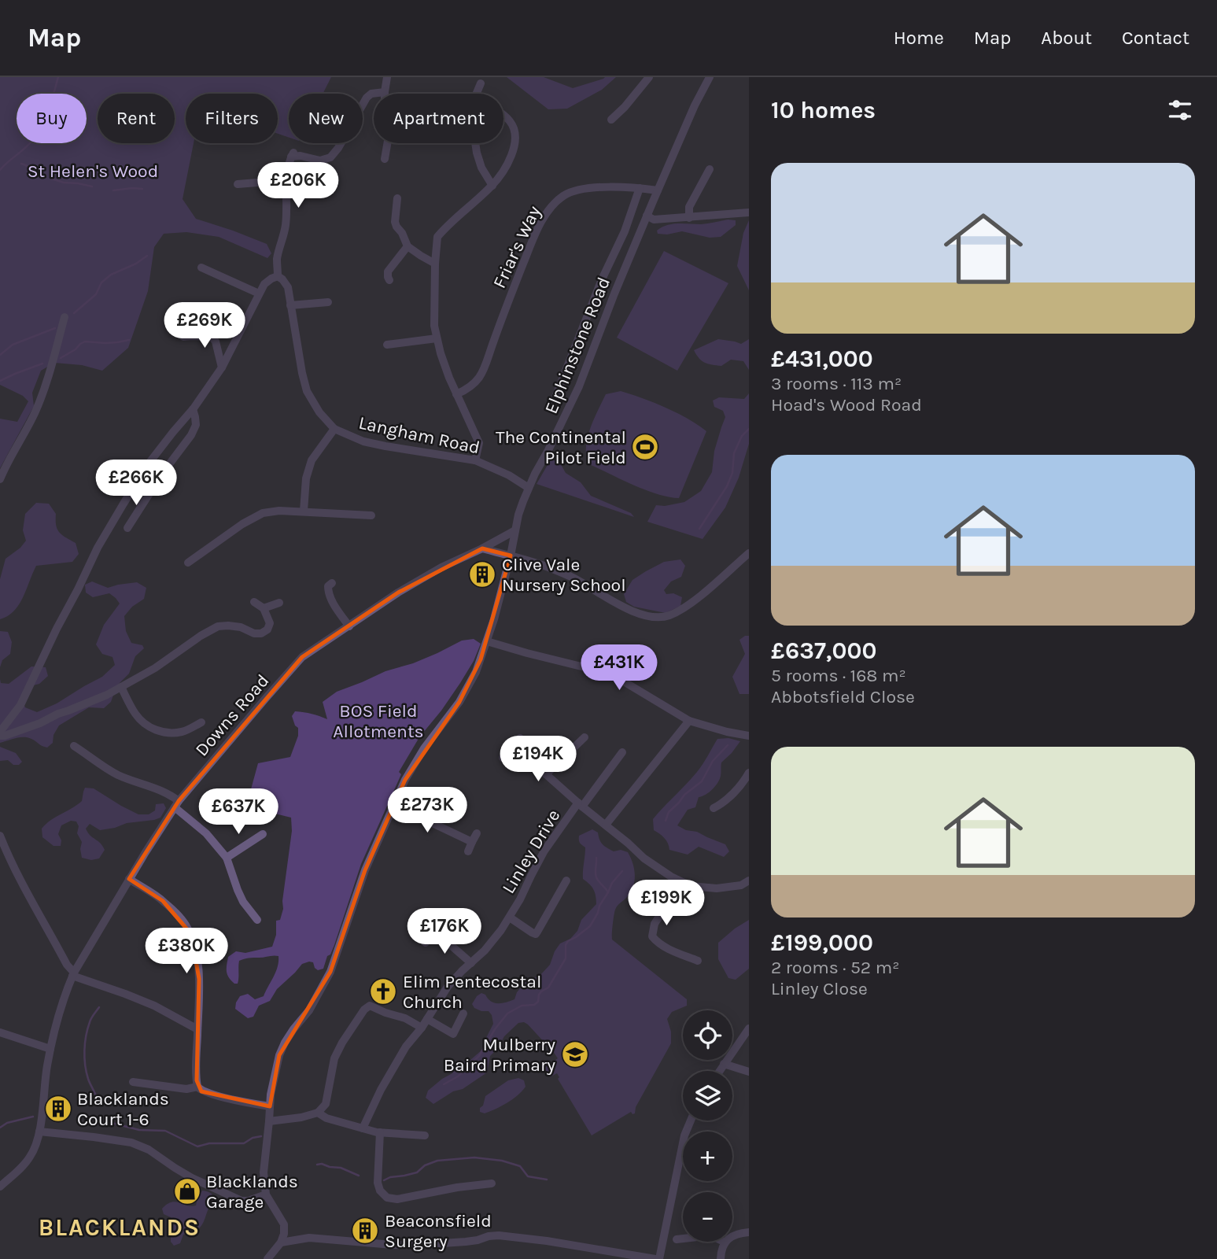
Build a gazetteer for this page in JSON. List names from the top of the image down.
{
  "streets": {
    "street": [
      "Friar's Way",
      "Elphinstone Road",
      "Langham Road",
      "Downs Road",
      "Linley Drive"
    ]
  },
  "crossings": [
    ["Friar's Way", "Elphinstone Road"],
    ["Elphinstone Road", "Langham Road"],
    ["Elphinstone Road", "Downs Road"]
  ],
  "districts": ["BLACKLANDS"],
  "parks": ["St Helen's Wood", "BOS Field Allotments"],
  "places": {
    "sports": ["The Continental Pilot Field"],
    "building": ["Clive Vale Nursery School", "Blacklands Court 1-6", "Beaconsfield Surgery"],
    "church": ["Elim Pentecostal Church"],
    "school or university": ["Mulberry Baird Primary"],
    "shop": ["Blacklands Garage"]
  },
  "page": {
    "header": "Map",
    "nav": [
      "Home",
      "Map",
      "About",
      "Contact"
    ],
    "heading": "10 homes",
    "chip": [
      "Buy",
      "Rent",
      "Filters",
      "New",
      "Apartment"
    ],
    "list": [
      {
        "name": "£431,000",
        "note": "3 rooms · 113 m² · Hoad's Wood Road"
      },
      {
        "name": "£637,000",
        "note": "5 rooms · 168 m² · Abbotsfield Close"
      },
      {
        "name": "£199,000",
        "note": "2 rooms · 52 m² · Linley Close"
      }
    ],
    "price": [
      "£206K",
      "£269K",
      "£266K",
      "£431K",
      "£194K",
      "£273K",
      "£637K",
      "£199K",
      "£176K",
      "£380K"
    ],
    "map_buttons": ["+", "−"]
  }
}
